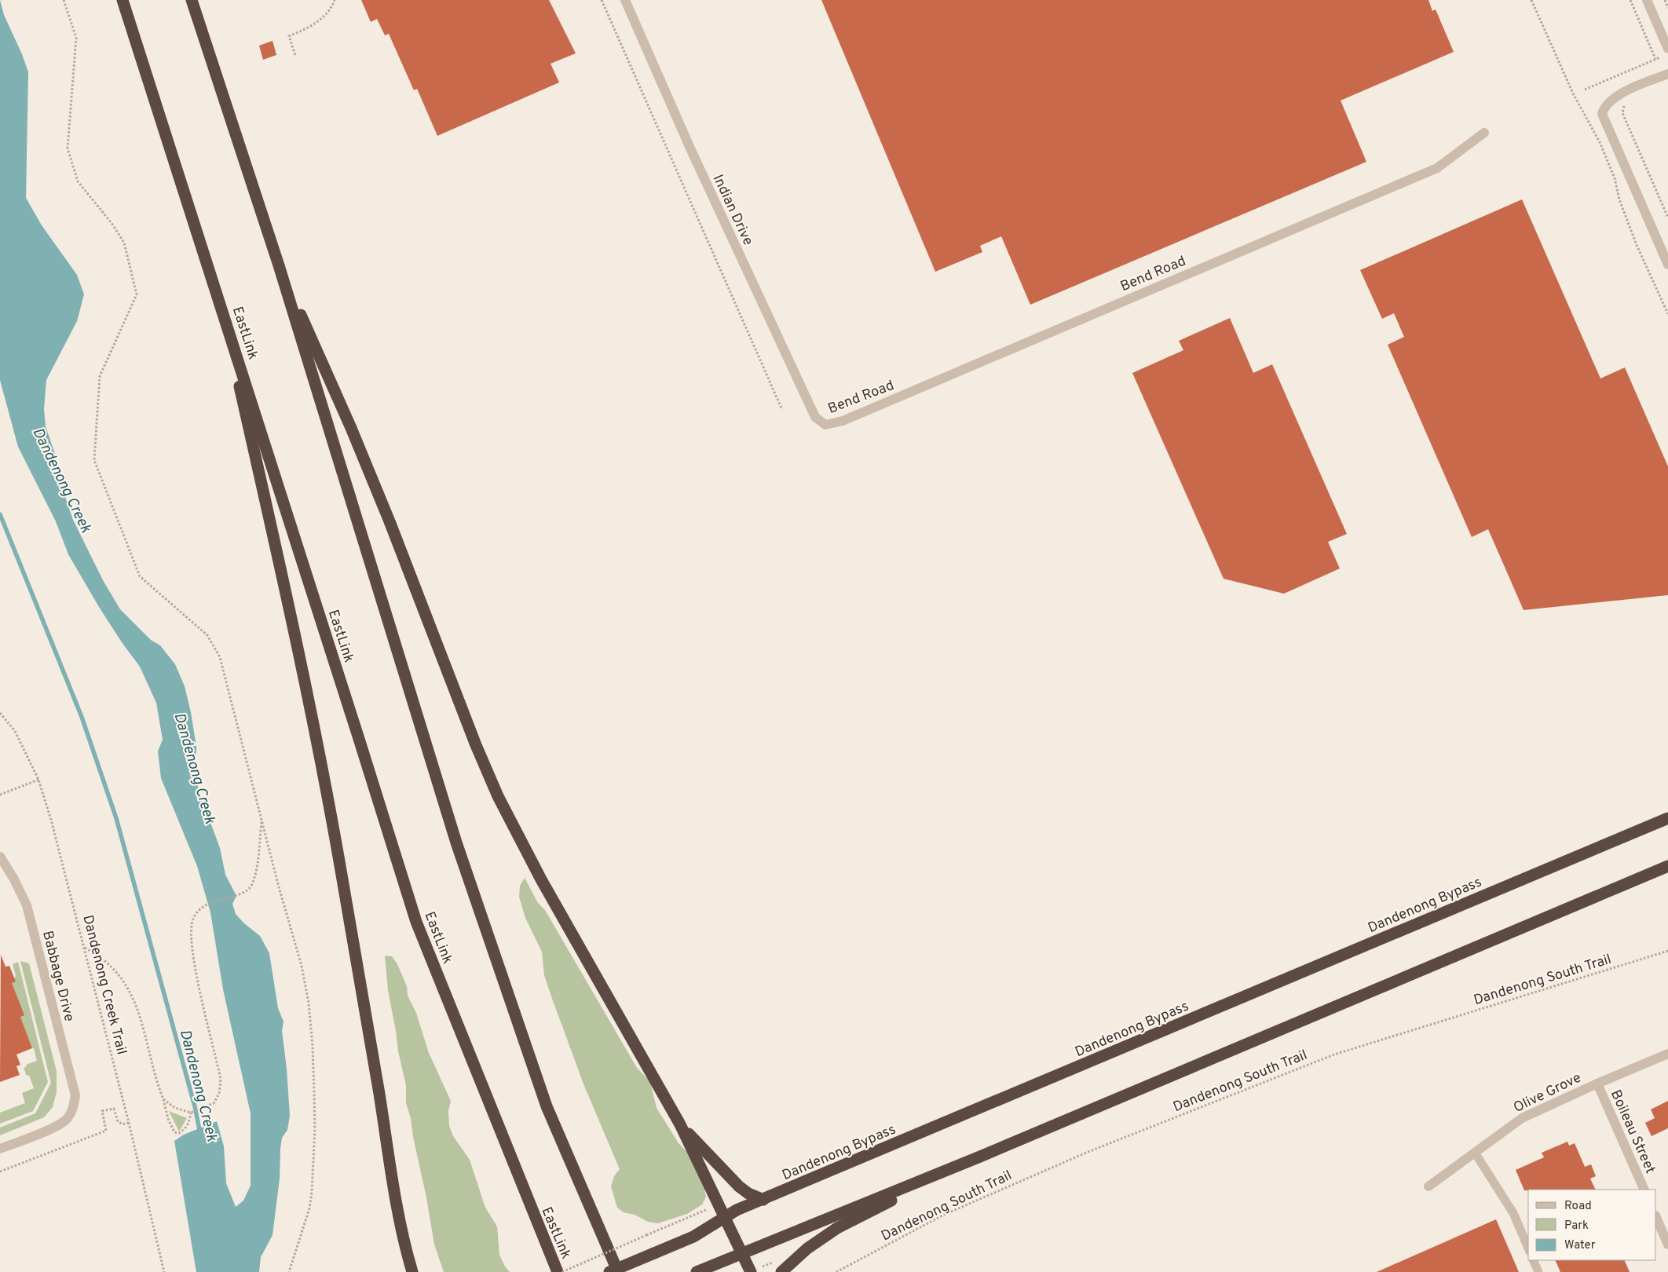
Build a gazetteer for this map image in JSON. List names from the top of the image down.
{
  "streets": {
    "highway": ["EastLink", "Dandenong Bypass"],
    "street": [
      "Indian Drive",
      "Bend Road",
      "Babbage Drive",
      "Olive Grove",
      "Boileau Street"
    ],
    "path": ["Dandenong South Trail", "Dandenong Creek Trail"]
  },
  "crossings": [
    ["Indian Drive", "Bend Road"],
    ["Olive Grove", "Boileau Street"]
  ],
  "water": ["Dandenong Creek"],
  "legend": ["Road", "Park", "Water"]
}
